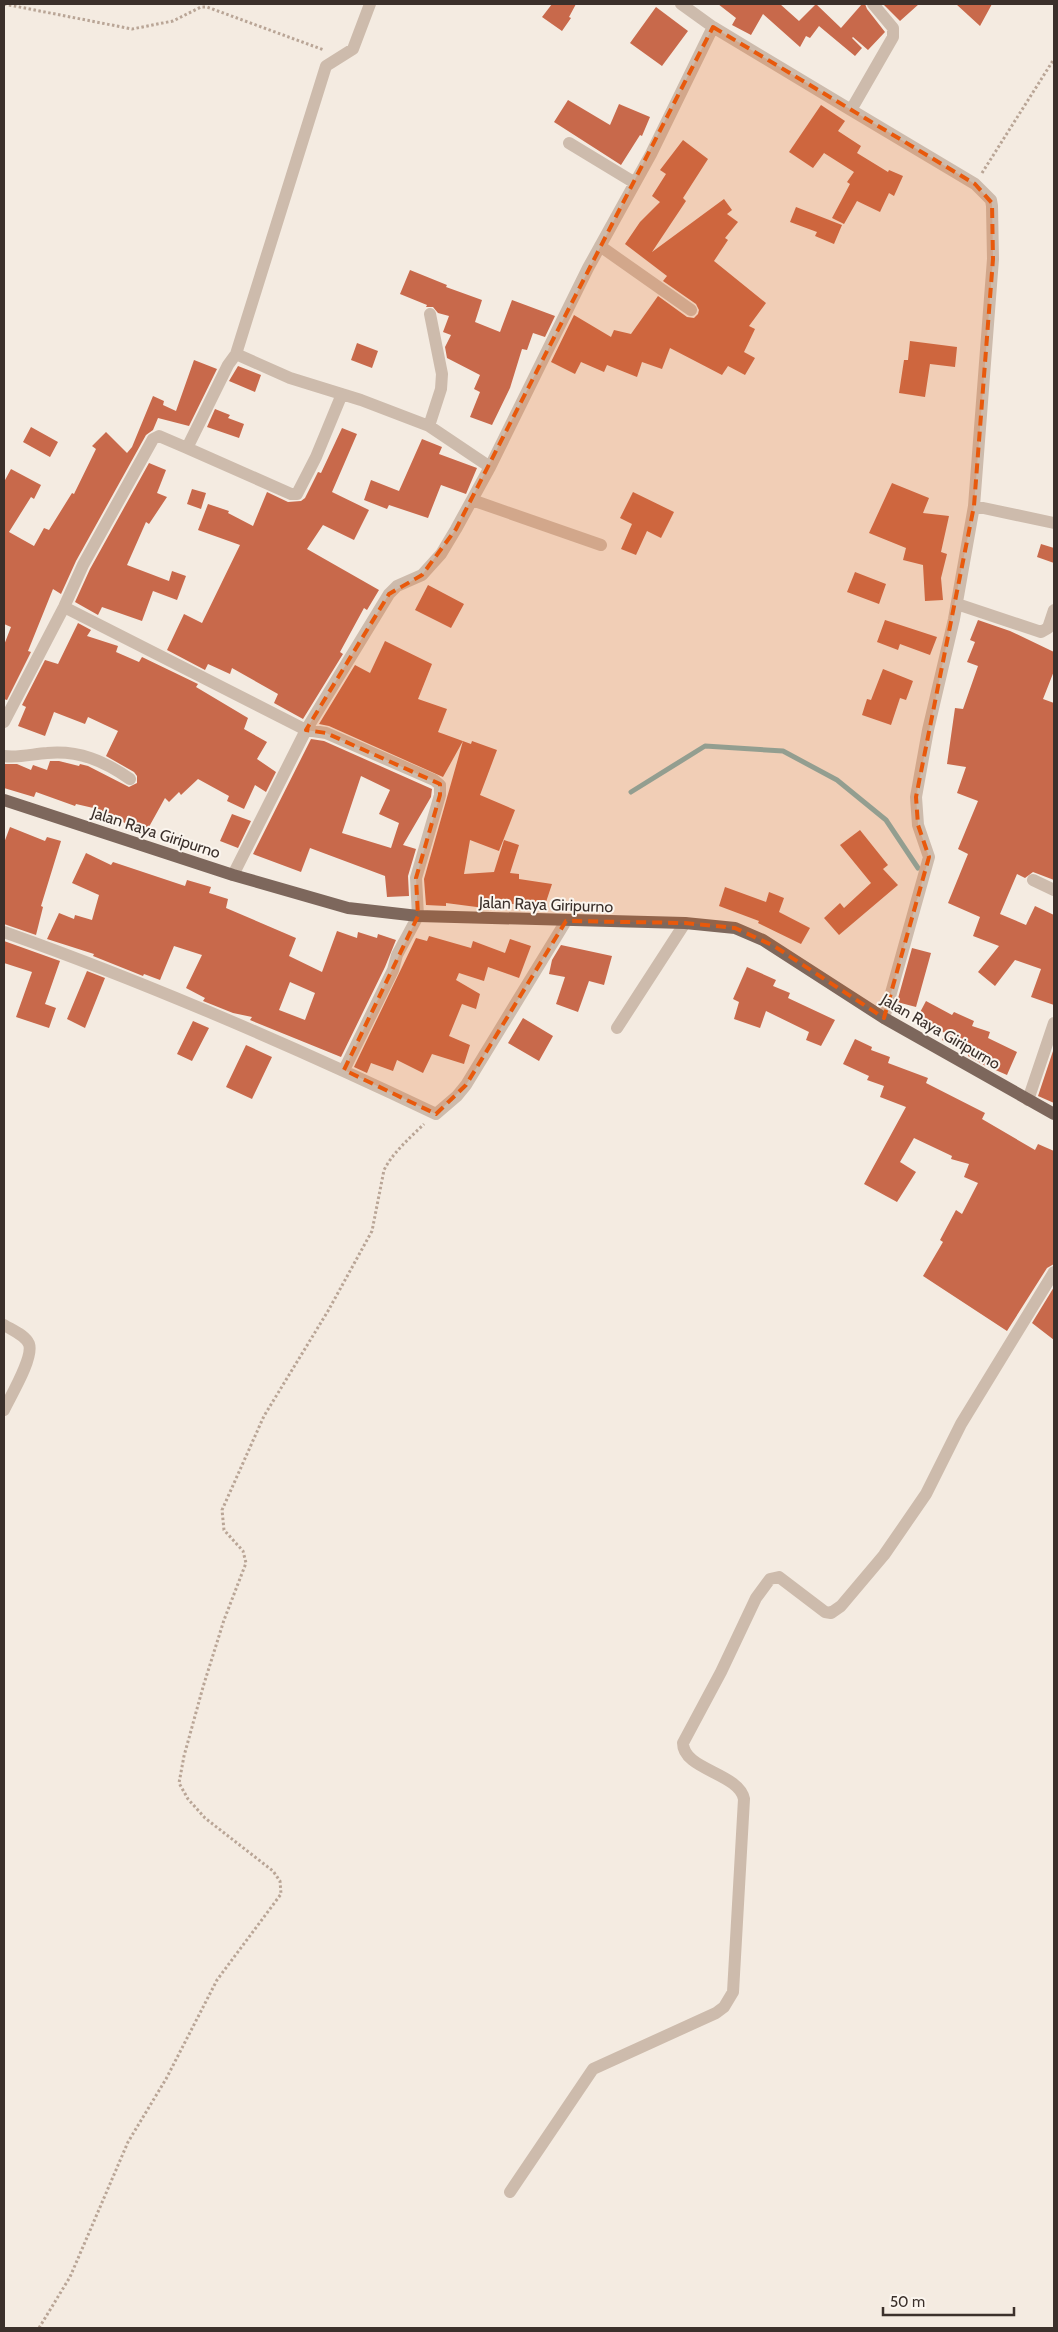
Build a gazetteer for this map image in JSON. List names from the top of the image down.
{
  "streets": {
    "main road": ["Jalan Raya Giripurno"]
  },
  "scale_bar": "50 m"
}
